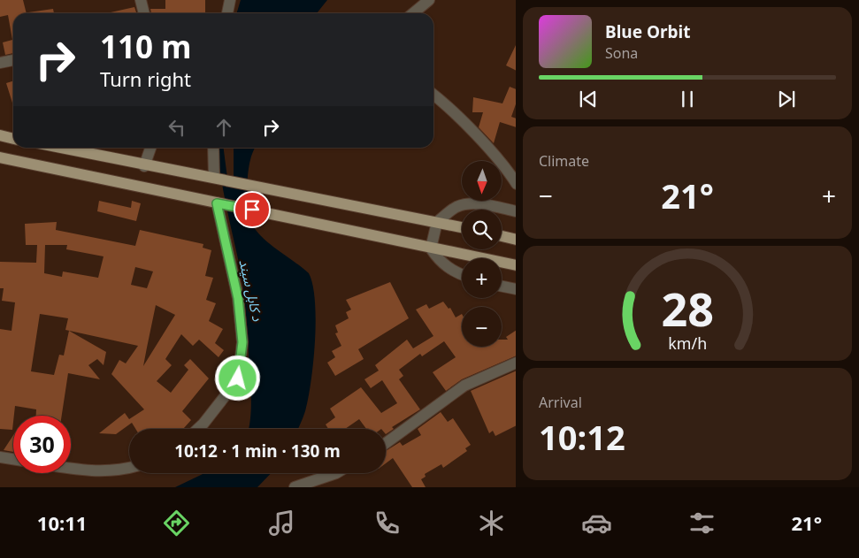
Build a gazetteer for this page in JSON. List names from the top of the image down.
{
  "water": ["د کابل سيند"],
  "north": "bottom",
  "page": {
    "turn": ["110 m", "Turn right"],
    "song": ["Blue Orbit", "Sona"],
    "tile": [
      "Climate",
      ["Arrival", "10:12"]
    ],
    "map_buttons": ["+", "−"],
    "heat": ["−", "21°", "+"],
    "limit": "30",
    "trip": "10:12 · 1 min · 130 m",
    "tabs": ["10:11", "21°"],
    "gauge": ["28", "km/h"]
  }
}
